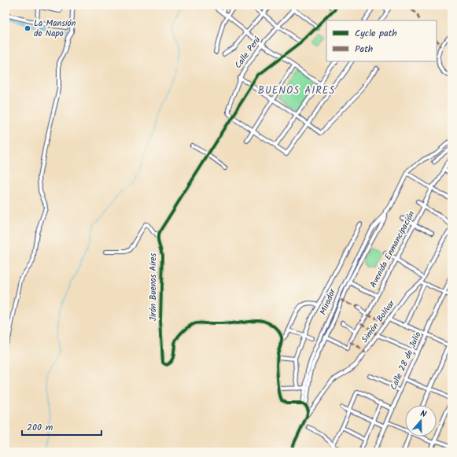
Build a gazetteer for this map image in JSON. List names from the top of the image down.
{
  "streets": {
    "street": [
      "Calle Perú",
      "Avenida Enmancipación",
      "Jirón Buenos Aires",
      "Mirador",
      "Simón Bolívar",
      "Calle 28 de Julio"
    ]
  },
  "crossings": [
    ["Avenida Enmancipación", "Mirador"]
  ],
  "districts": ["BUENOS AIRES"],
  "places": ["La Mansión de Napo"],
  "legend": ["Cycle path", "Path"],
  "scale_bar": "200 m",
  "north": "top"
}
